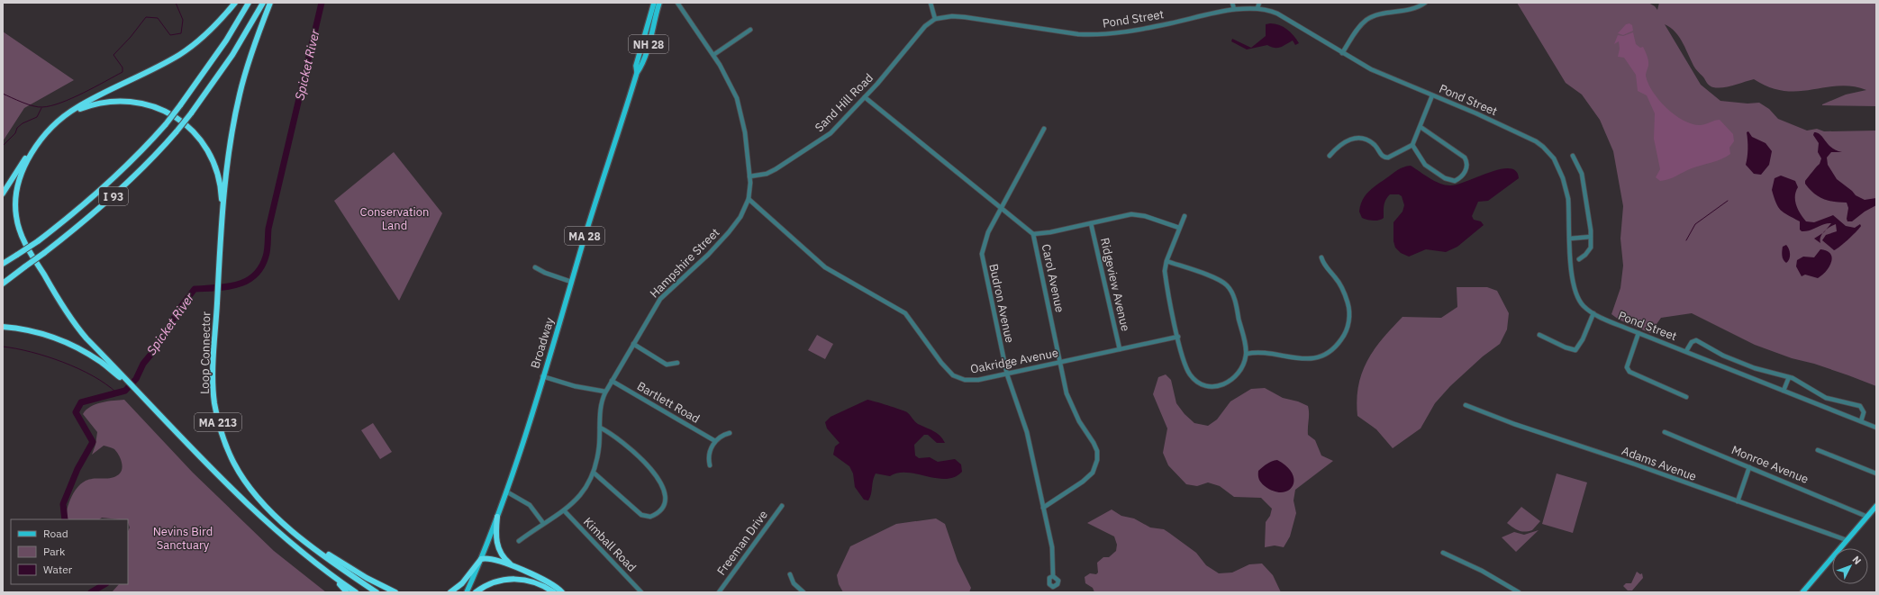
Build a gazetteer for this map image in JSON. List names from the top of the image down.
{
  "streets": {
    "highway": ["I 93", "Loop Connector", "MA 213"],
    "main road": ["NH 28", "MA 28", "Broadway"],
    "street": [
      "Pond Street",
      "Sand Hill Road",
      "Hampshire Street",
      "Carol Avenue",
      "Ridgeview Avenue",
      "Budron Avenue",
      "Oakridge Avenue",
      "Bartlett Road",
      "Adams Avenue",
      "Monroe Avenue",
      "Freeman Drive",
      "Kimball Road"
    ]
  },
  "crossings": [
    ["Pond Street", "Sand Hill Road"],
    ["NH 28", "Broadway"],
    ["Sand Hill Road", "Hampshire Street"],
    ["Sand Hill Road", "Carol Avenue"],
    ["Hampshire Street", "Oakridge Avenue"],
    ["Hampshire Street", "Bartlett Road"],
    ["Hampshire Street", "Kimball Road"],
    ["Carol Avenue", "Budron Avenue"],
    ["Carol Avenue", "Oakridge Avenue"],
    ["Ridgeview Avenue", "Oakridge Avenue"],
    ["Budron Avenue", "Oakridge Avenue"]
  ],
  "water": ["Spicket River"],
  "parks": ["Conservation Land", "Nevins Bird Sanctuary"],
  "legend": ["Road", "Park", "Water"],
  "north": "top right"
}
